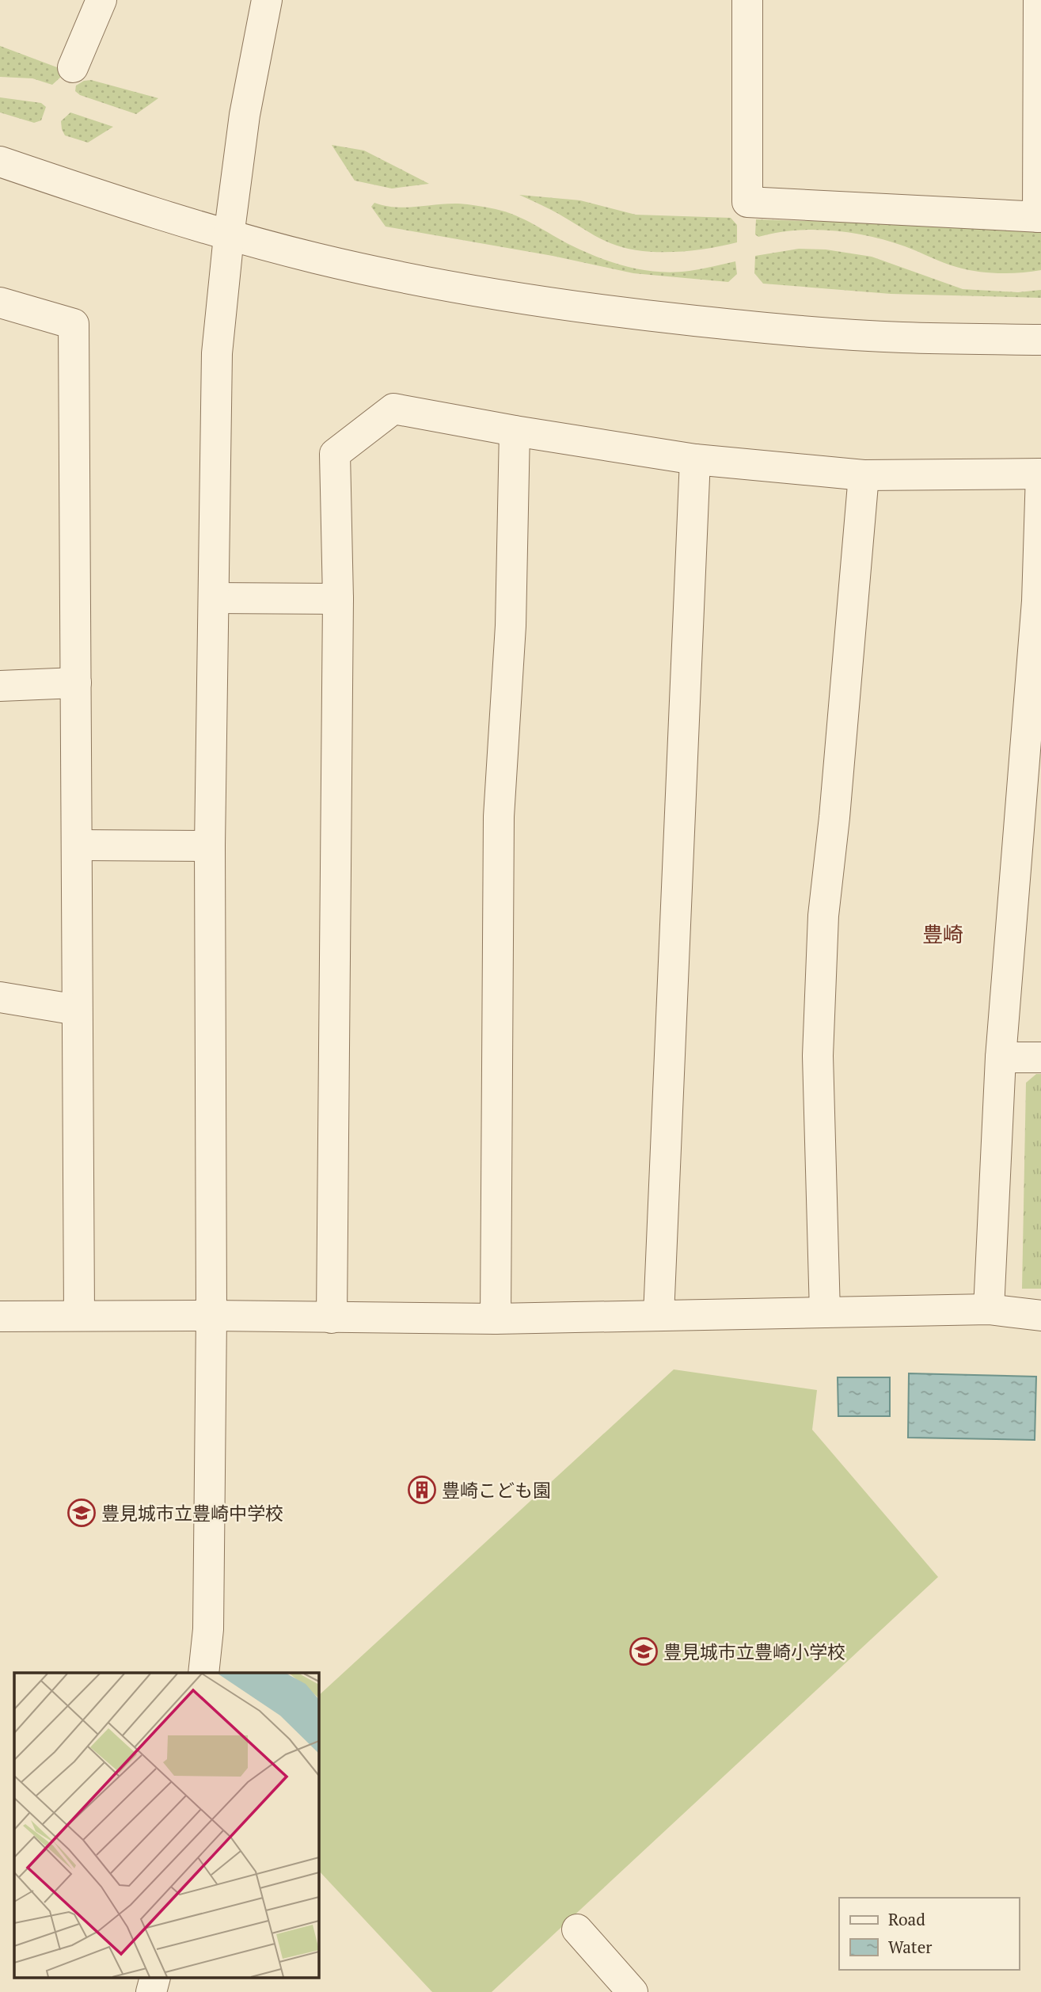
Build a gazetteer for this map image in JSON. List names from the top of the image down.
{
  "districts": ["豊崎"],
  "places": {
    "building": ["豊崎こども園"],
    "school or university": ["豊見城市立豊崎中学校", "豊見城市立豊崎小学校"]
  },
  "legend": ["Road", "Water"]
}
